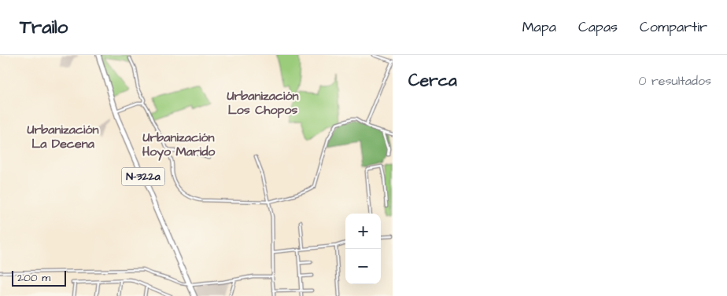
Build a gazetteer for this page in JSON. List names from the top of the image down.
{
  "streets": {
    "highway": ["N-322a"]
  },
  "districts": ["Urbanización Los Chopos", "Urbanización La Decena", "Urbanización Hoyo Marido"],
  "scale_bar": "200 m",
  "page": {
    "header": "Trailo",
    "nav": ["Mapa", "Capas", "Compartir"],
    "heading": ["Cerca", "0 resultados"],
    "map_buttons": ["+", "−"],
    "scale": "200 m"
  }
}
